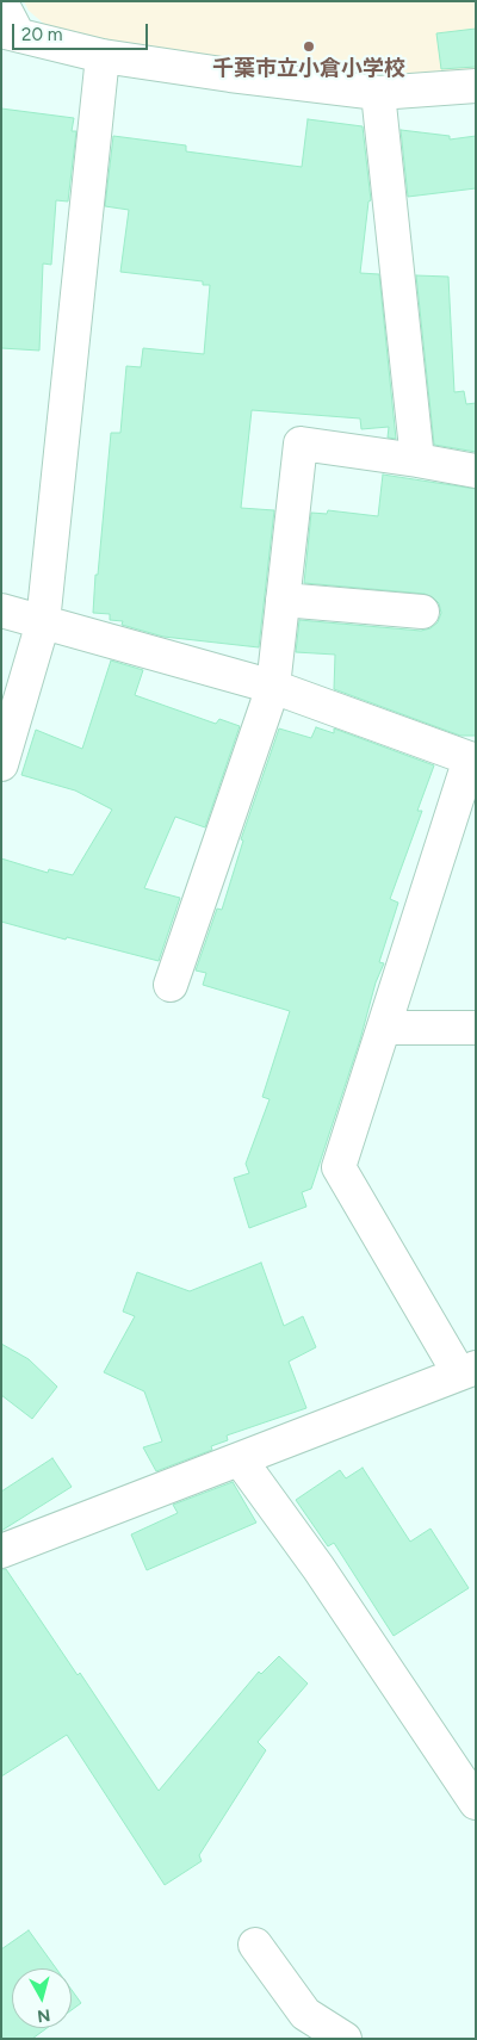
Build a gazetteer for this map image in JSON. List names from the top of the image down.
{
  "places": ["千葉市立小倉小学校"],
  "scale_bar": "20 m",
  "north": "bottom"
}
